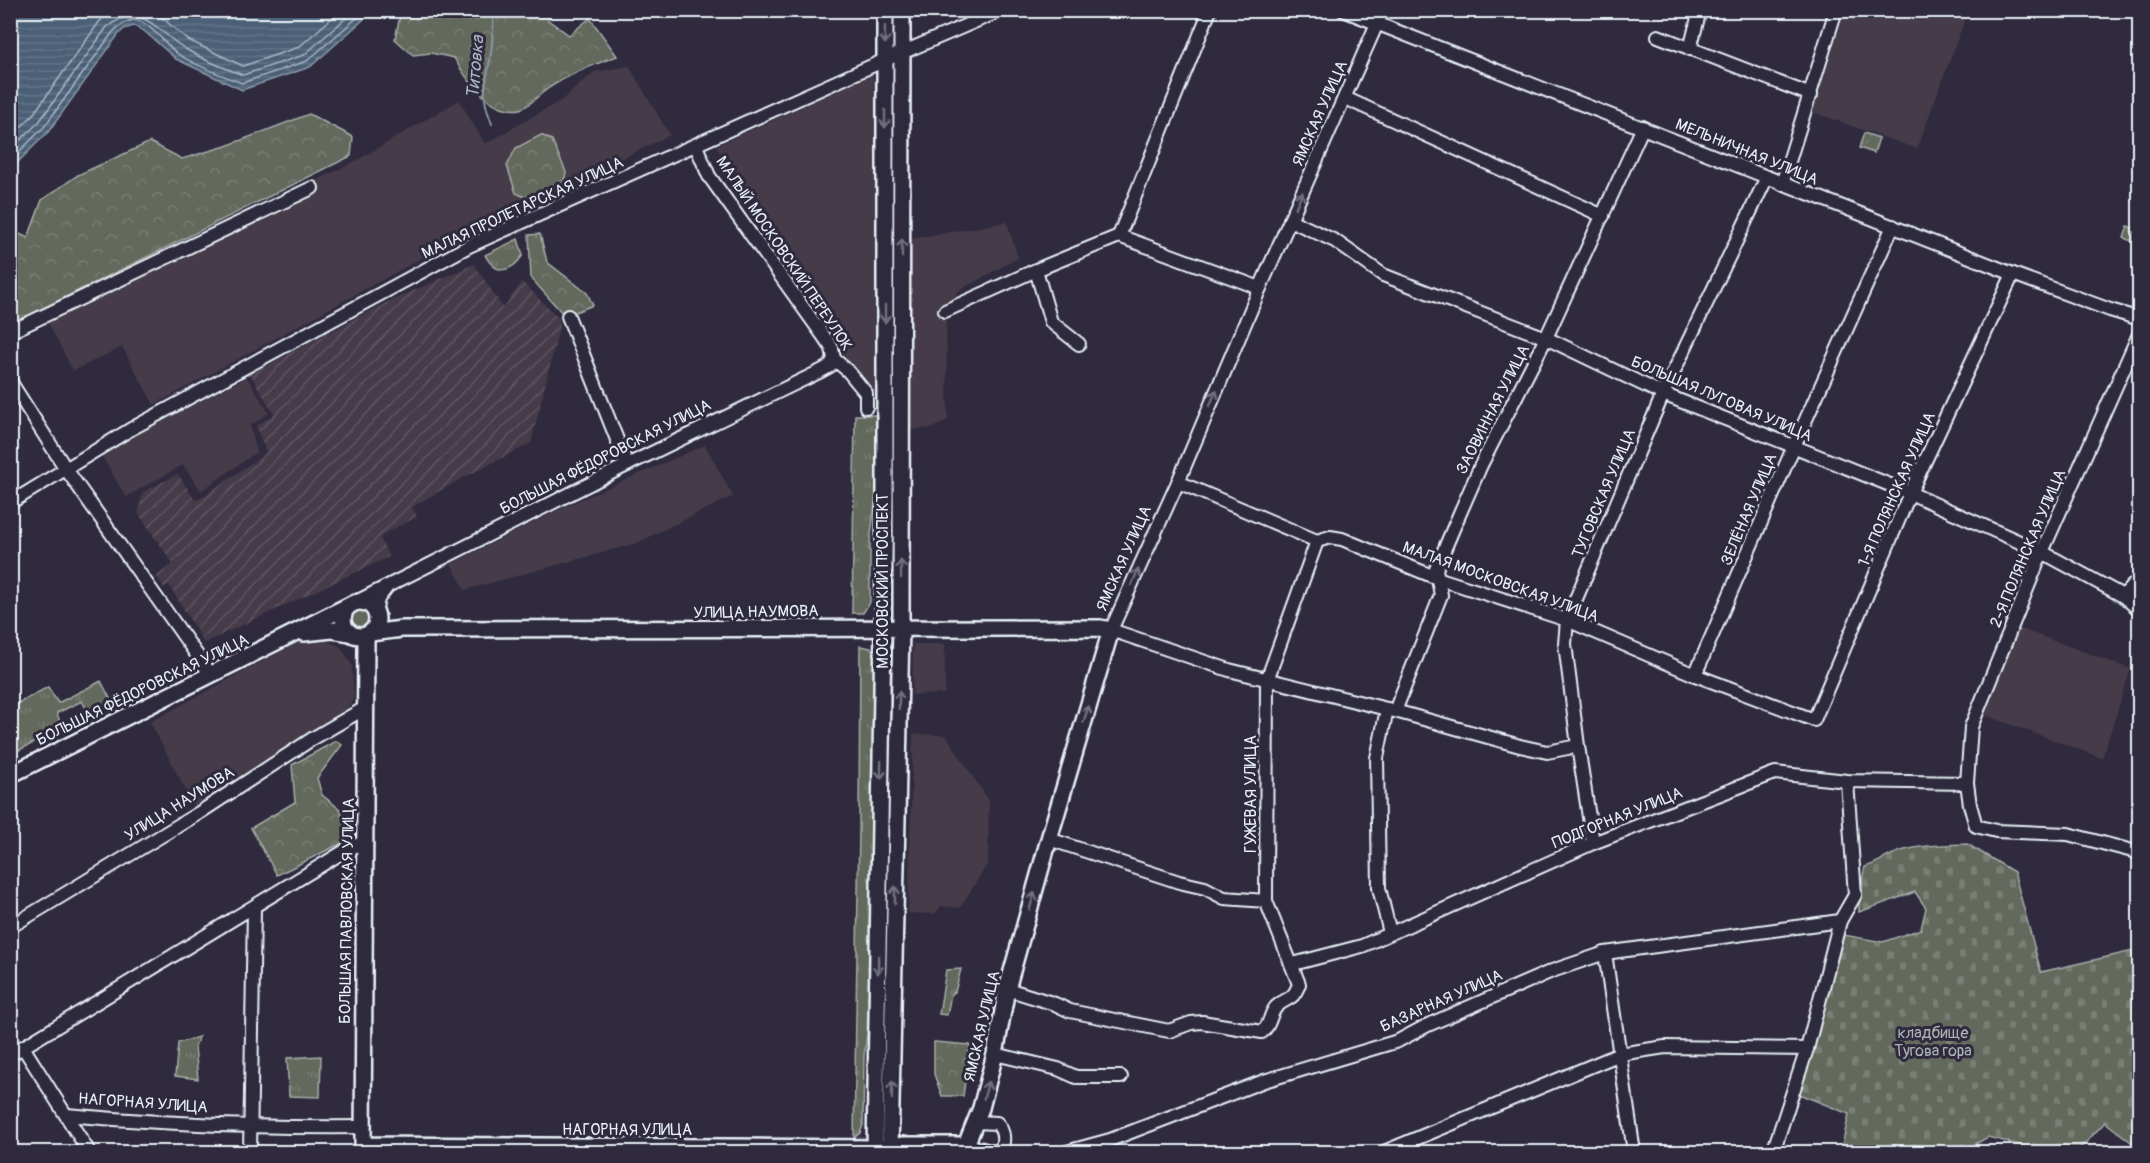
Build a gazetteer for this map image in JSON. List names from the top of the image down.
{
  "streets": {
    "main road": [
      "ЯМСКАЯ УЛИЦА",
      "БОЛЬШАЯ ФЁДОРОВСКАЯ УЛИЦА",
      "МОСКОВСКИЙ ПРОСПЕКТ",
      "УЛИЦА НАУМОВА",
      "БОЛЬШАЯ ПАВЛОВСКАЯ УЛИЦА",
      "НАГОРНАЯ УЛИЦА"
    ],
    "street": [
      "МЕЛЬНИЧНАЯ УЛИЦА",
      "МАЛАЯ ПРОЛЕТАРСКАЯ УЛИЦА",
      "МАЛЫЙ МОСКОВСКИЙ ПЕРЕУЛОК",
      "БОЛЬШАЯ ЛУГОВАЯ УЛИЦА",
      "ЗАОВИННАЯ УЛИЦА",
      "1-Я ПОЛЯНСКАЯ УЛИЦА",
      "ТУГОВСКАЯ УЛИЦА",
      "ЗЕЛЁНАЯ УЛИЦА",
      "2-Я ПОЛЯНСКАЯ УЛИЦА",
      "МАЛАЯ МОСКОВСКАЯ УЛИЦА",
      "ГУЖЕВАЯ УЛИЦА",
      "ПОДГОРНАЯ УЛИЦА",
      "БАЗАРНАЯ УЛИЦА"
    ]
  },
  "crossings": [
    ["ЯМСКАЯ УЛИЦА", "МЕЛЬНИЧНАЯ УЛИЦА"],
    ["ЯМСКАЯ УЛИЦА", "БОЛЬШАЯ ЛУГОВАЯ УЛИЦА"],
    ["ЯМСКАЯ УЛИЦА", "МАЛАЯ МОСКОВСКАЯ УЛИЦА"],
    ["ЯМСКАЯ УЛИЦА", "УЛИЦА НАУМОВА"],
    ["ЯМСКАЯ УЛИЦА", "ГУЖЕВАЯ УЛИЦА"],
    ["МЕЛЬНИЧНАЯ УЛИЦА", "ЗАОВИННАЯ УЛИЦА"],
    ["МЕЛЬНИЧНАЯ УЛИЦА", "1-Я ПОЛЯНСКАЯ УЛИЦА"],
    ["МЕЛЬНИЧНАЯ УЛИЦА", "ТУГОВСКАЯ УЛИЦА"],
    ["МЕЛЬНИЧНАЯ УЛИЦА", "ЗЕЛЁНАЯ УЛИЦА"],
    ["МАЛАЯ ПРОЛЕТАРСКАЯ УЛИЦА", "МАЛЫЙ МОСКОВСКИЙ ПЕРЕУЛОК"],
    ["МАЛАЯ ПРОЛЕТАРСКАЯ УЛИЦА", "МОСКОВСКИЙ ПРОСПЕКТ"],
    ["МАЛЫЙ МОСКОВСКИЙ ПЕРЕУЛОК", "БОЛЬШАЯ ФЁДОРОВСКАЯ УЛИЦА"],
    ["БОЛЬШАЯ ЛУГОВАЯ УЛИЦА", "ЗАОВИННАЯ УЛИЦА"],
    ["БОЛЬШАЯ ЛУГОВАЯ УЛИЦА", "1-Я ПОЛЯНСКАЯ УЛИЦА"],
    ["БОЛЬШАЯ ЛУГОВАЯ УЛИЦА", "ТУГОВСКАЯ УЛИЦА"],
    ["БОЛЬШАЯ ЛУГОВАЯ УЛИЦА", "ЗЕЛЁНАЯ УЛИЦА"],
    ["БОЛЬШАЯ ЛУГОВАЯ УЛИЦА", "2-Я ПОЛЯНСКАЯ УЛИЦА"],
    ["ЗАОВИННАЯ УЛИЦА", "МАЛАЯ МОСКОВСКАЯ УЛИЦА"],
    ["ЗАОВИННАЯ УЛИЦА", "ПОДГОРНАЯ УЛИЦА"],
    ["БОЛЬШАЯ ФЁДОРОВСКАЯ УЛИЦА", "УЛИЦА НАУМОВА"],
    ["БОЛЬШАЯ ФЁДОРОВСКАЯ УЛИЦА", "БОЛЬШАЯ ПАВЛОВСКАЯ УЛИЦА"],
    ["1-Я ПОЛЯНСКАЯ УЛИЦА", "МАЛАЯ МОСКОВСКАЯ УЛИЦА"],
    ["ТУГОВСКАЯ УЛИЦА", "МАЛАЯ МОСКОВСКАЯ УЛИЦА"],
    ["ТУГОВСКАЯ УЛИЦА", "ПОДГОРНАЯ УЛИЦА"],
    ["ЗЕЛЁНАЯ УЛИЦА", "МАЛАЯ МОСКОВСКАЯ УЛИЦА"],
    ["2-Я ПОЛЯНСКАЯ УЛИЦА", "ПОДГОРНАЯ УЛИЦА"],
    ["МОСКОВСКИЙ ПРОСПЕКТ", "УЛИЦА НАУМОВА"],
    ["МОСКОВСКИЙ ПРОСПЕКТ", "НАГОРНАЯ УЛИЦА"],
    ["МАЛАЯ МОСКОВСКАЯ УЛИЦА", "ГУЖЕВАЯ УЛИЦА"],
    ["УЛИЦА НАУМОВА", "БОЛЬШАЯ ПАВЛОВСКАЯ УЛИЦА"],
    ["ГУЖЕВАЯ УЛИЦА", "ПОДГОРНАЯ УЛИЦА"],
    ["БОЛЬШАЯ ПАВЛОВСКАЯ УЛИЦА", "НАГОРНАЯ УЛИЦА"]
  ],
  "one_way": ["ЯМСКАЯ УЛИЦА"],
  "water": ["Титовка"],
  "parks": ["кладбище Тугова гора"]
}
